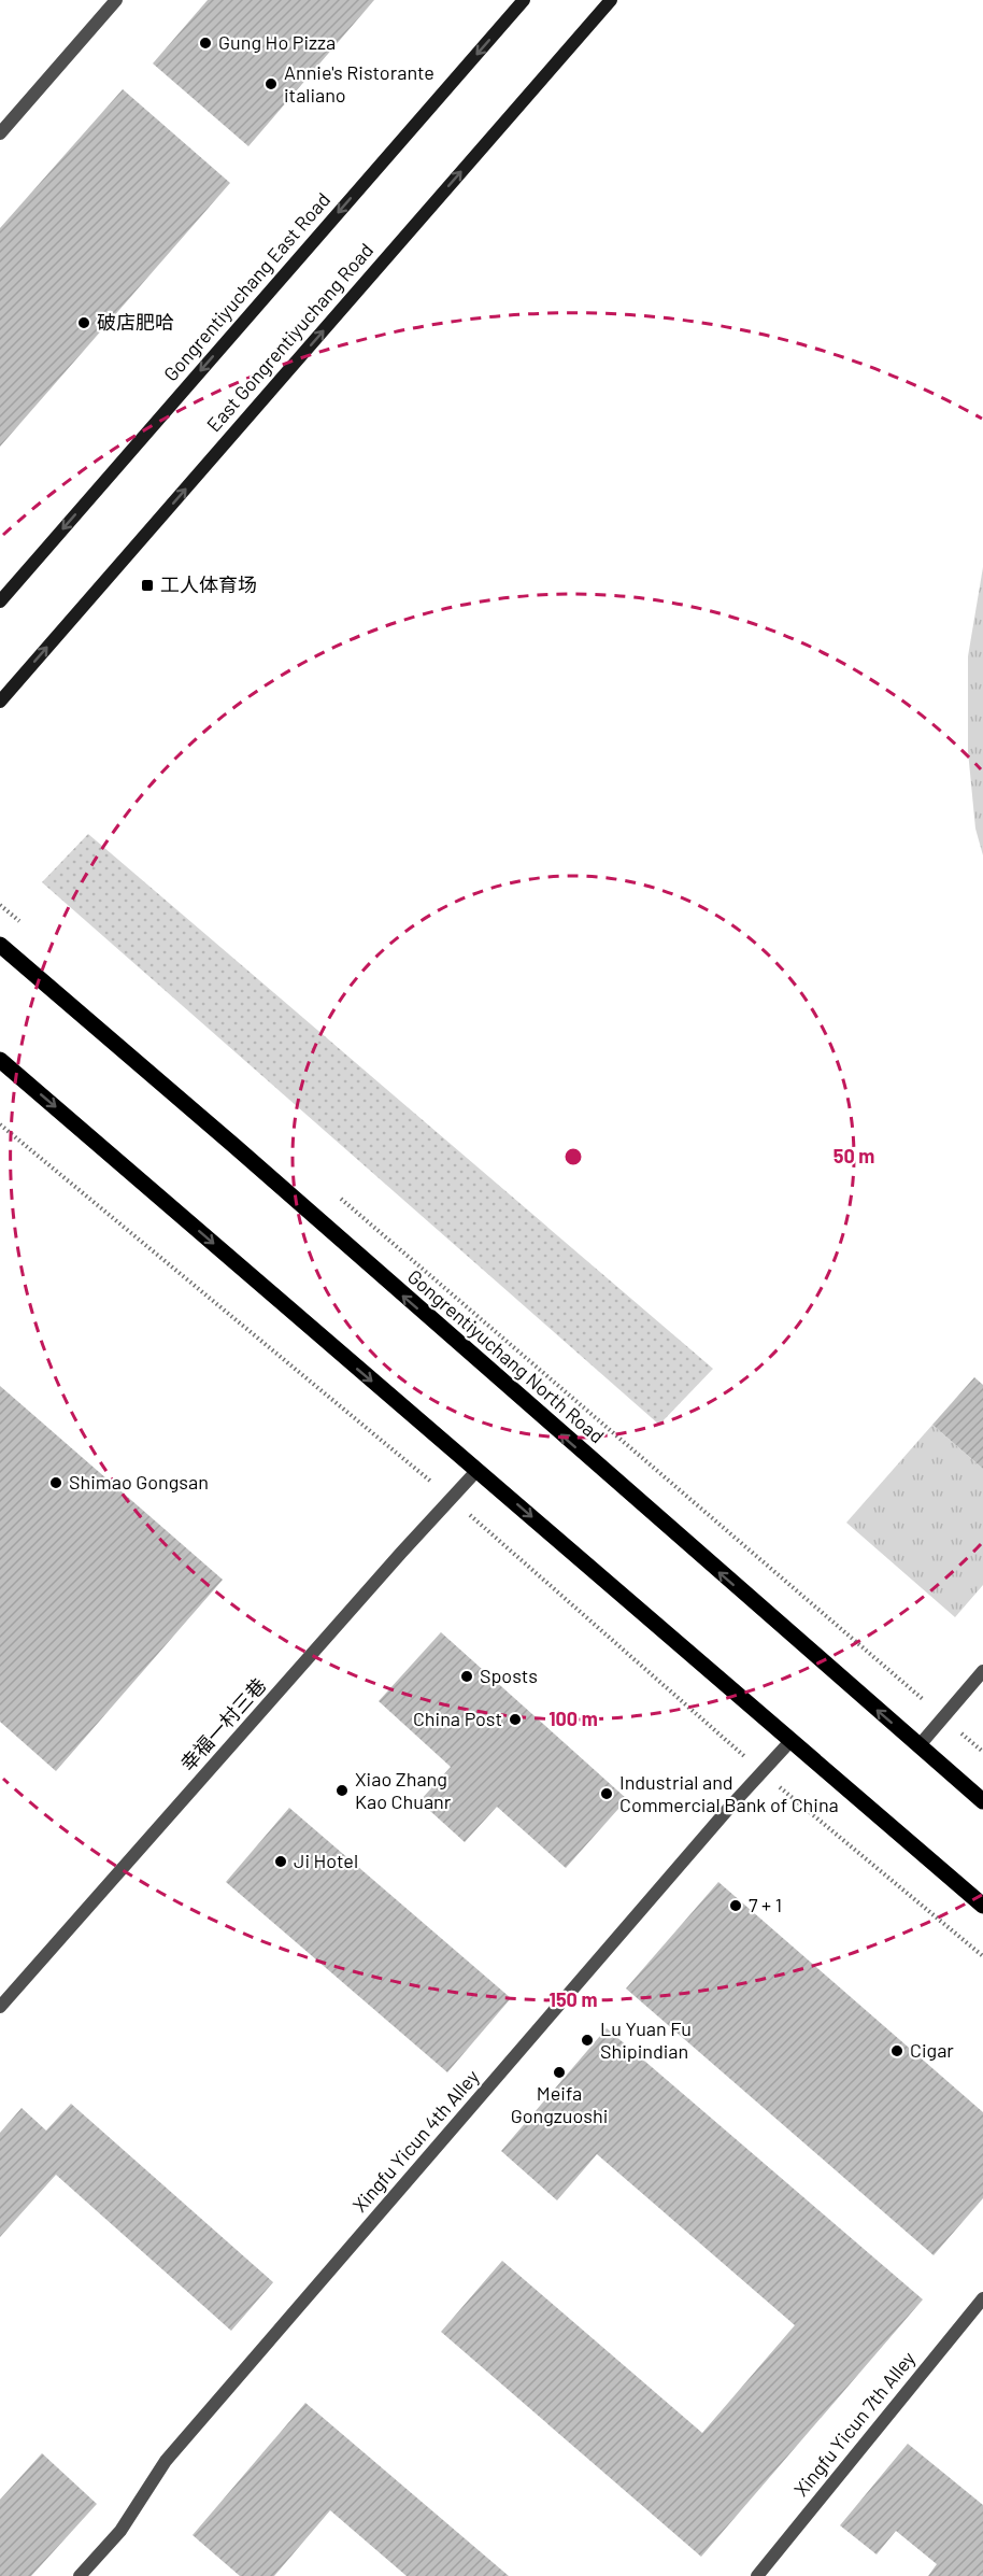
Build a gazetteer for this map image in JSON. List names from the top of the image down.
{
  "streets": {
    "main road": ["Gongrentiyuchang East Road", "East Gongrentiyuchang Road", "Gongrentiyuchang North Road"],
    "street": ["幸福一村三巷", "Xingfu Yicun 4th Alley", "Xingfu Yicun 7th Alley"]
  },
  "one_way": ["Gongrentiyuchang East Road", "East Gongrentiyuchang Road"],
  "places": {
    "other": [
      "Gung Ho Pizza",
      "Annie's Ristorante italiano",
      "破店肥哈",
      "Shimao Gongsan",
      "Sposts",
      "China Post",
      "Xiao Zhang Kao Chuanr",
      "Industrial and Commercial Bank of China",
      "Ji Hotel",
      "7 + 1",
      "Lu Yuan Fu Shipindian",
      "Cigar",
      "Meifa Gongzuoshi"
    ],
    "transit": ["工人体育场"]
  },
  "rings": ["50 m", "100 m", "150 m"]
}
